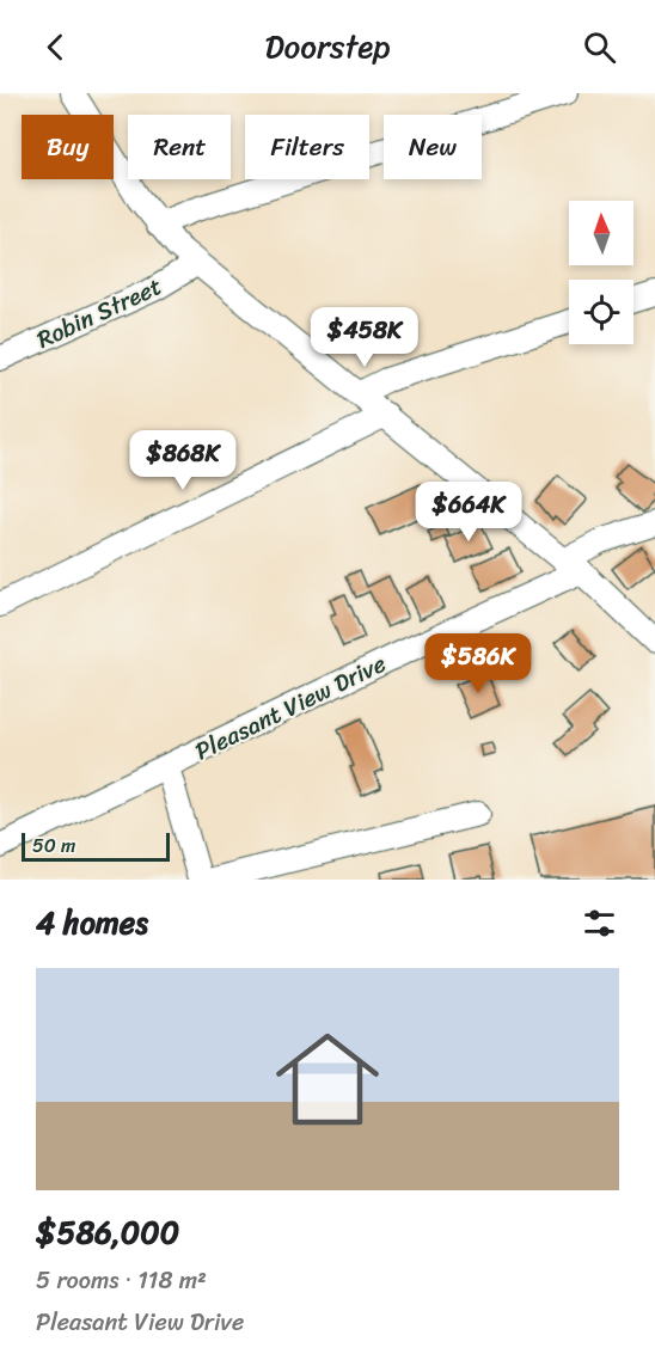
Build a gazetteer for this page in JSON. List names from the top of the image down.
{
  "streets": {
    "street": ["Robin Street", "Pleasant View Drive"]
  },
  "scale_bar": "50 m",
  "north": "top",
  "page": {
    "header": "Doorstep",
    "chip": [
      "Buy",
      "Rent",
      "Filters",
      "New"
    ],
    "price": [
      "$458K",
      "$868K",
      "$664K",
      "$586K"
    ],
    "scale": "50 m",
    "heading": "4 homes",
    "list": [
      {
        "name": "$586,000",
        "note": "5 rooms · 118 m² · Pleasant View Drive"
      }
    ]
  }
}
